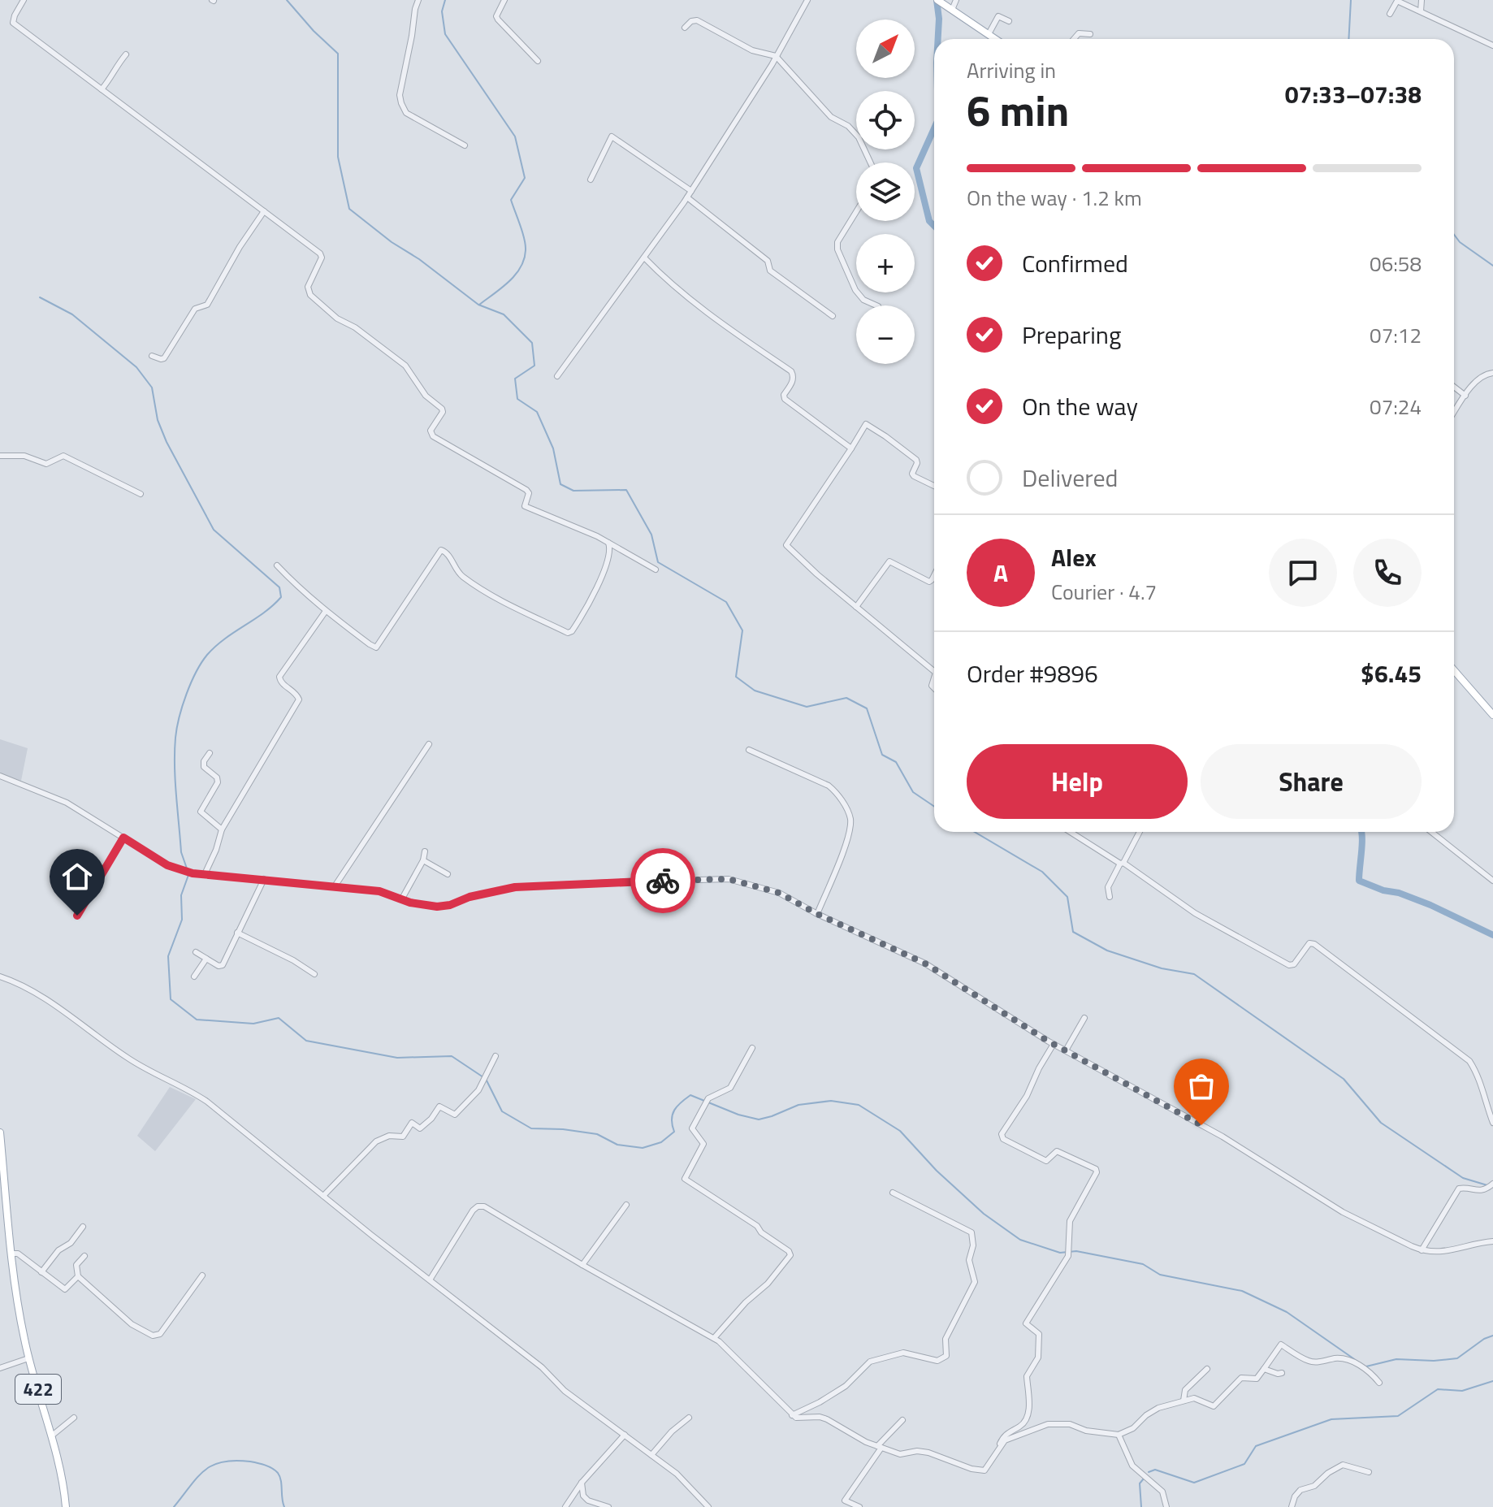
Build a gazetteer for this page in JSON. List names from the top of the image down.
{
  "streets": {
    "main road": ["422"]
  },
  "north": "top right",
  "page": {
    "map_buttons": ["+", "−"],
    "heading": ["6 min", "Arriving in", "07:33–07:38"],
    "panel": [
      "Alex",
      "Courier · 4.7",
      "Order #9896",
      "$6.45"
    ],
    "bar": "On the way · 1.2 km",
    "list": [
      ["Confirmed", "06:58"],
      ["Preparing", "07:12"],
      ["On the way", "07:24"],
      "Delivered"
    ],
    "round": "A",
    "buttons": ["Help", "Share"]
  }
}
